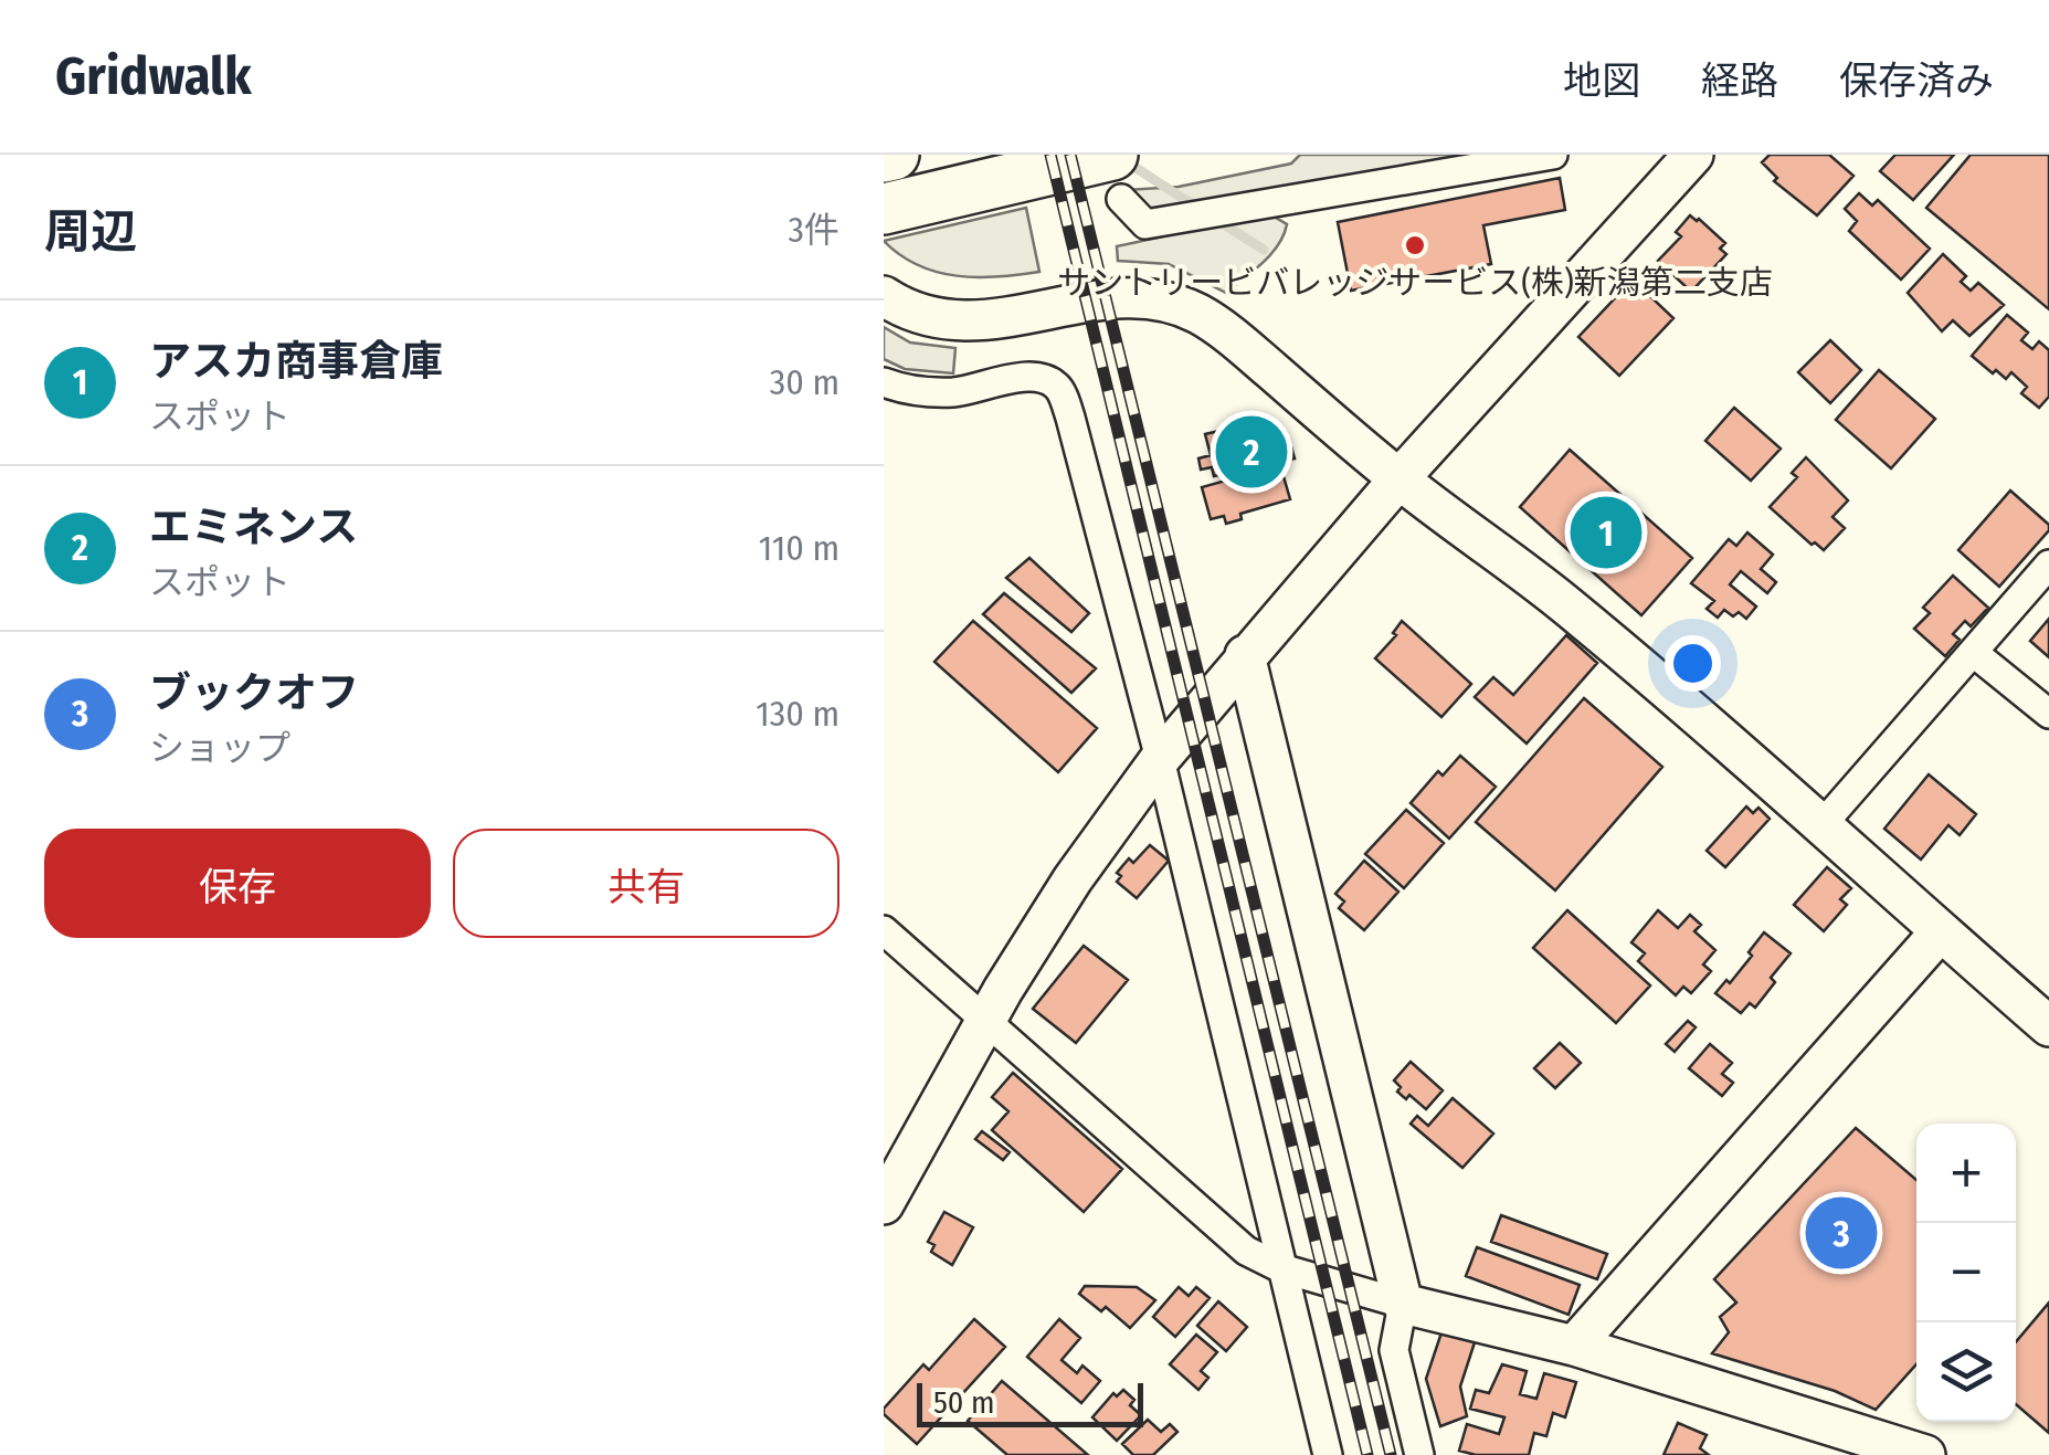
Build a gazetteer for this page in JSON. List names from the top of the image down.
{
  "places": ["サントリービバレッジサービス(株)新潟第二支店"],
  "scale_bar": "50 m",
  "page": {
    "header": "Gridwalk",
    "nav": ["地図", "経路", "保存済み"],
    "heading": ["周辺", "3件"],
    "list": [
      {
        "mark": "1",
        "name": "アスカ商事倉庫",
        "note": "スポット",
        "value": "30 m"
      },
      {
        "mark": "2",
        "name": "エミネンス",
        "note": "スポット",
        "value": "110 m"
      },
      {
        "mark": "3",
        "name": "ブックオフ",
        "note": "ショップ",
        "value": "130 m"
      }
    ],
    "pins": ["2", "1", "3"],
    "buttons": ["保存", "共有"],
    "map_buttons": ["+", "−"],
    "scale": "50 m"
  }
}
